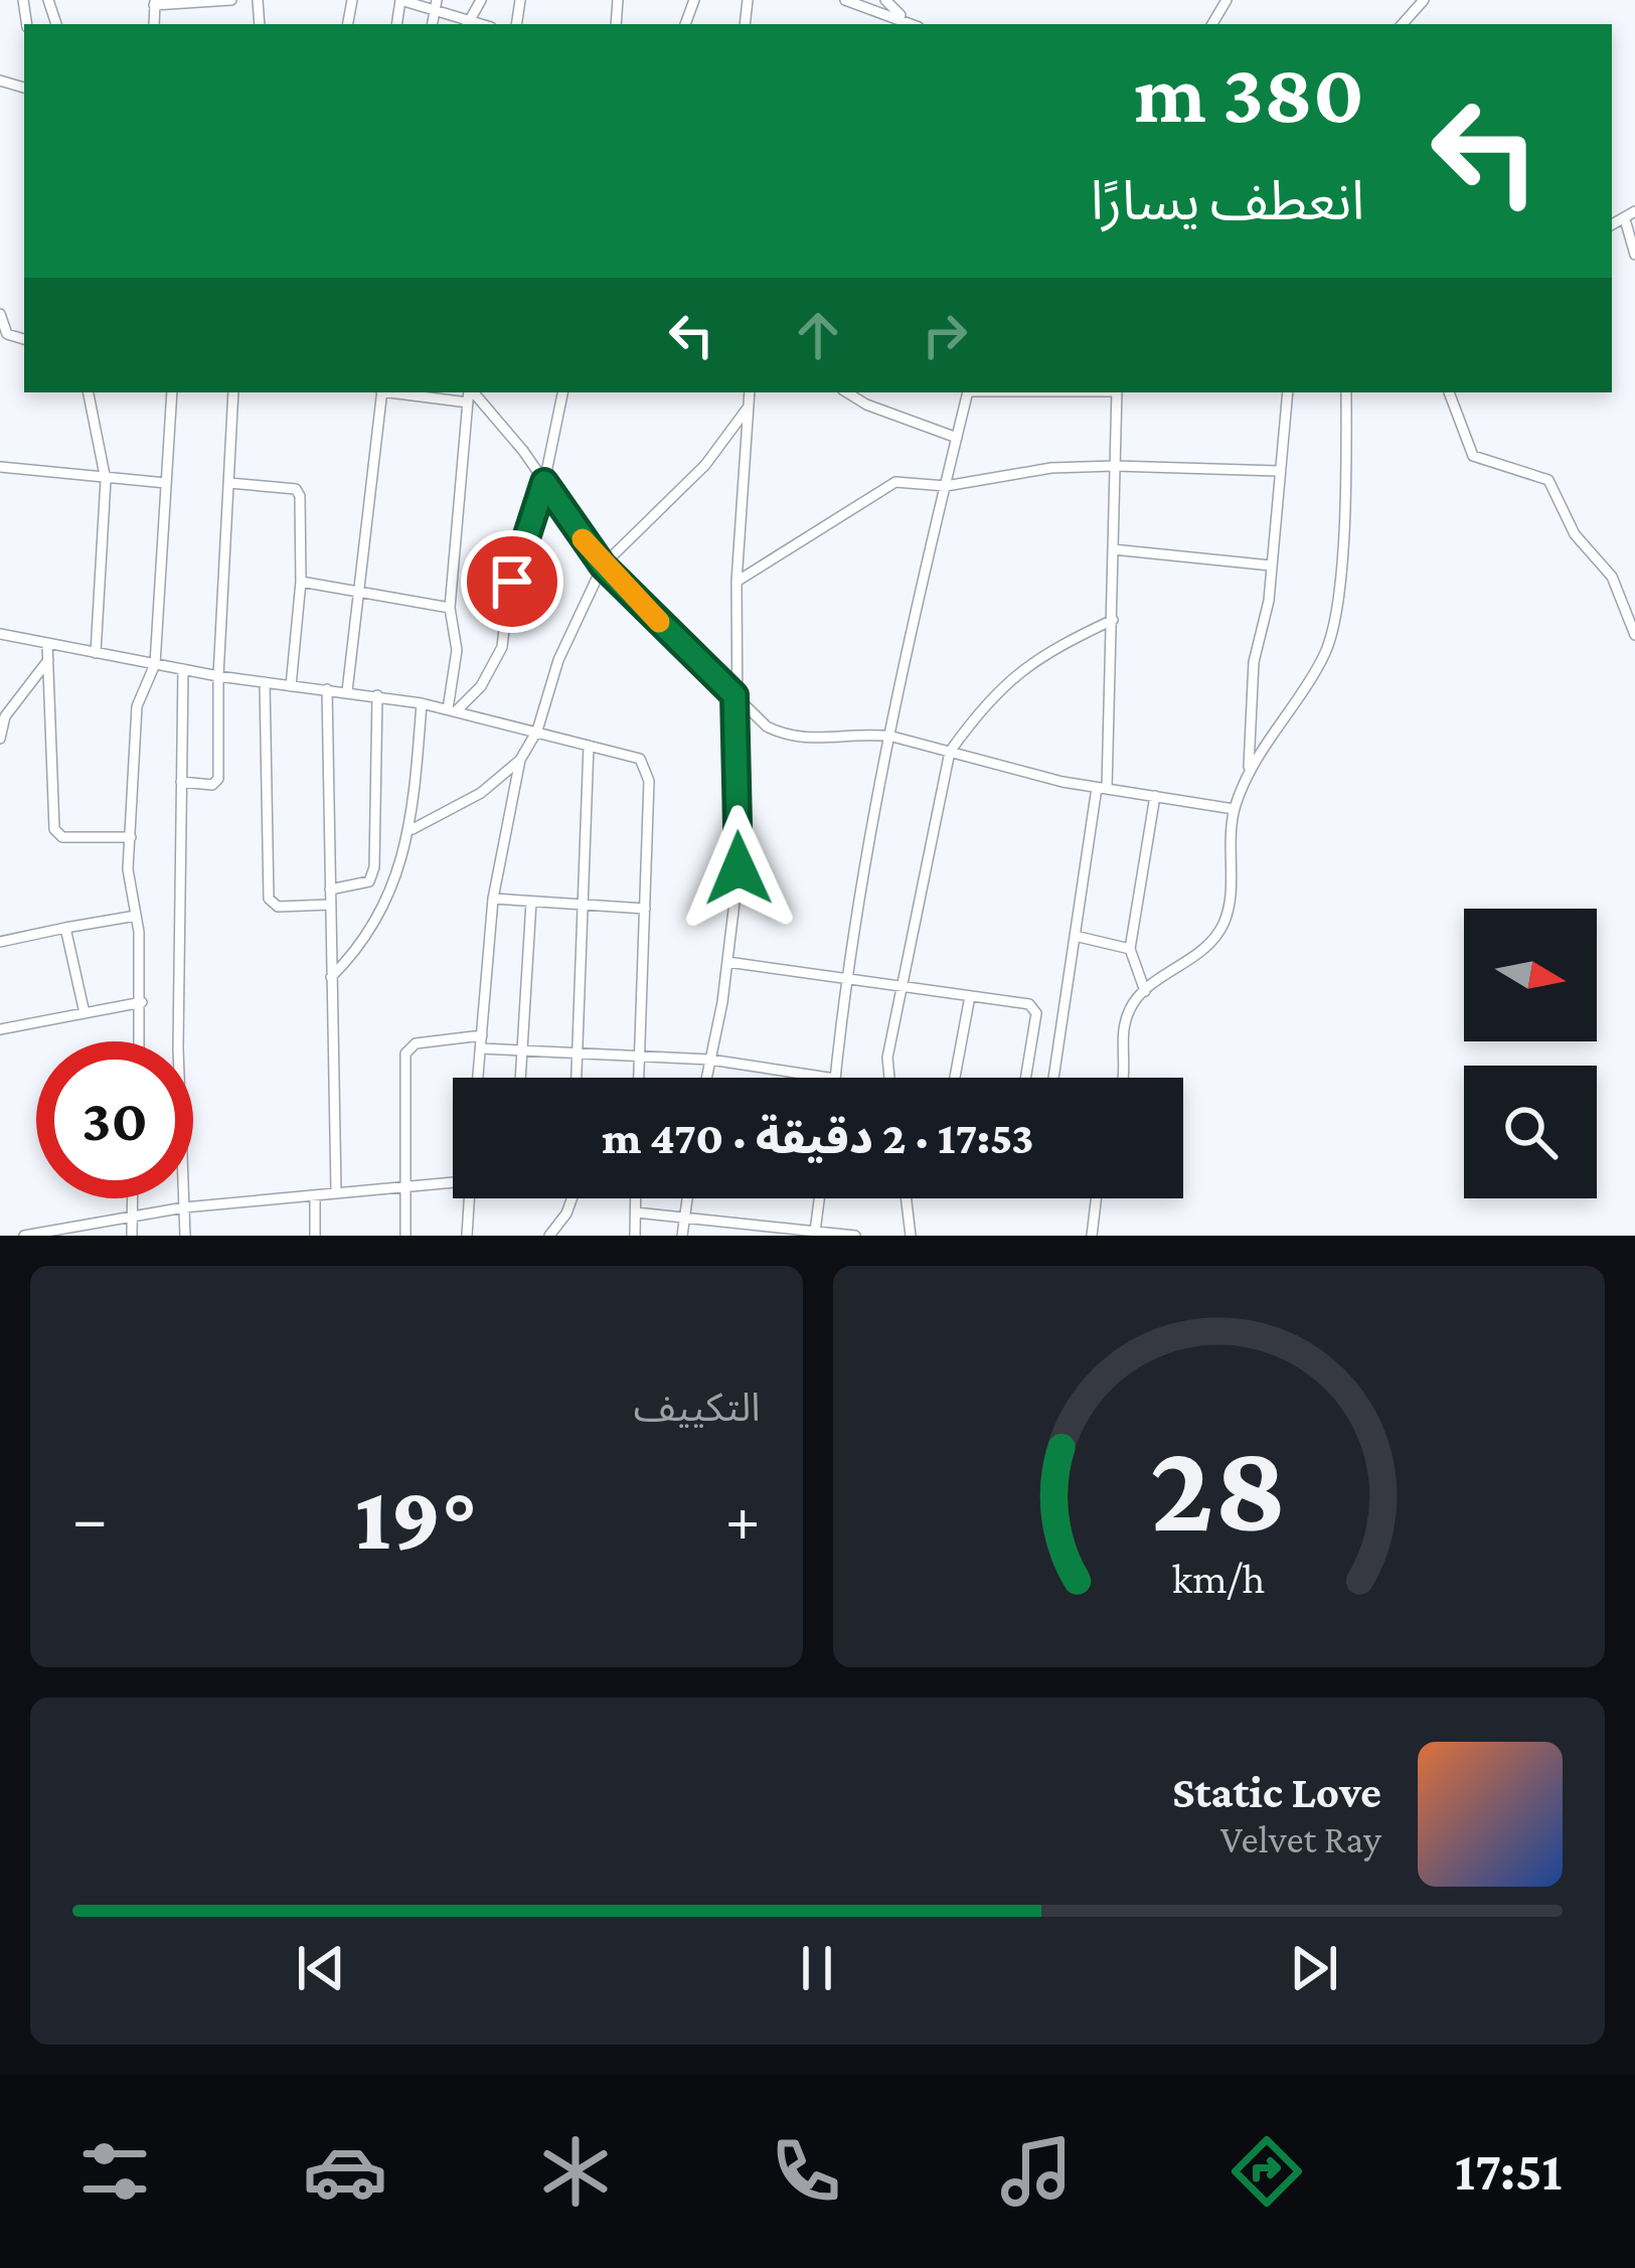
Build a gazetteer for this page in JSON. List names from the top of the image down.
{
  "north": "right",
  "page": {
    "turn": ["380 m", "انعطف يسارًا"],
    "limit": "30",
    "trip": "17:53 · 2 دقيقة · 470 m",
    "tile": "التكييف",
    "heat": ["−", "19°", "+"],
    "song": ["Static Love", "Velvet Ray"],
    "tabs": "17:51",
    "gauge": ["28", "km/h"]
  }
}
